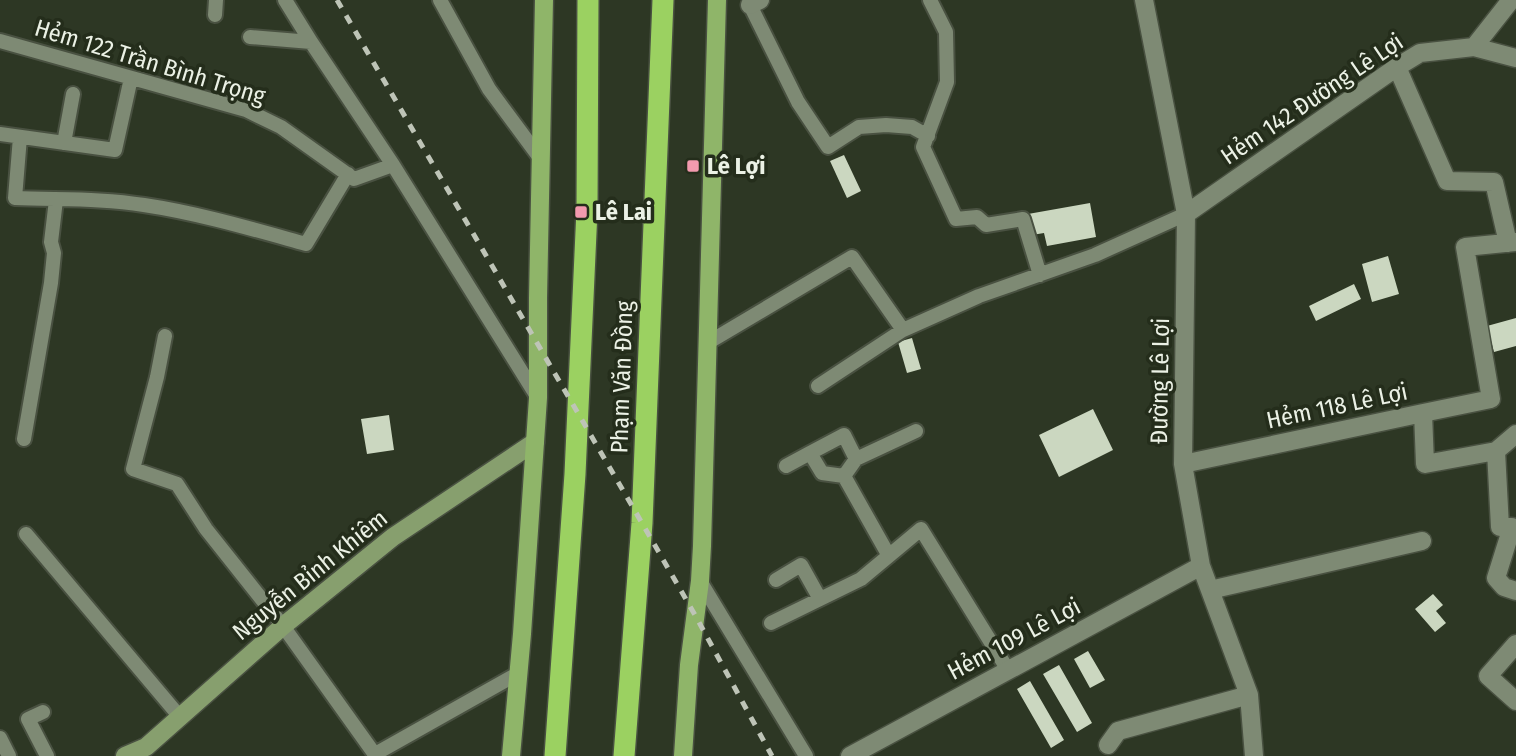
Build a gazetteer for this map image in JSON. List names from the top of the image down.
{
  "streets": {
    "highway": ["Phạm Văn Đồng"],
    "street": [
      "Hẻm 142 Đường Lê Lợi",
      "Đường Lê Lợi",
      "Hẻm 118 Lê Lợi",
      "Nguyễn Bỉnh Khiêm",
      "Hẻm 109 Lê Lợi"
    ],
    "lane": ["Hẻm 122 Trần Bình Trọng"]
  },
  "crossings": [
    ["Hẻm 142 Đường Lê Lợi", "Đường Lê Lợi"],
    ["Đường Lê Lợi", "Hẻm 118 Lê Lợi"],
    ["Đường Lê Lợi", "Hẻm 109 Lê Lợi"]
  ],
  "places": {
    "transit": ["Lê Lợi", "Lê Lai"]
  }
}
